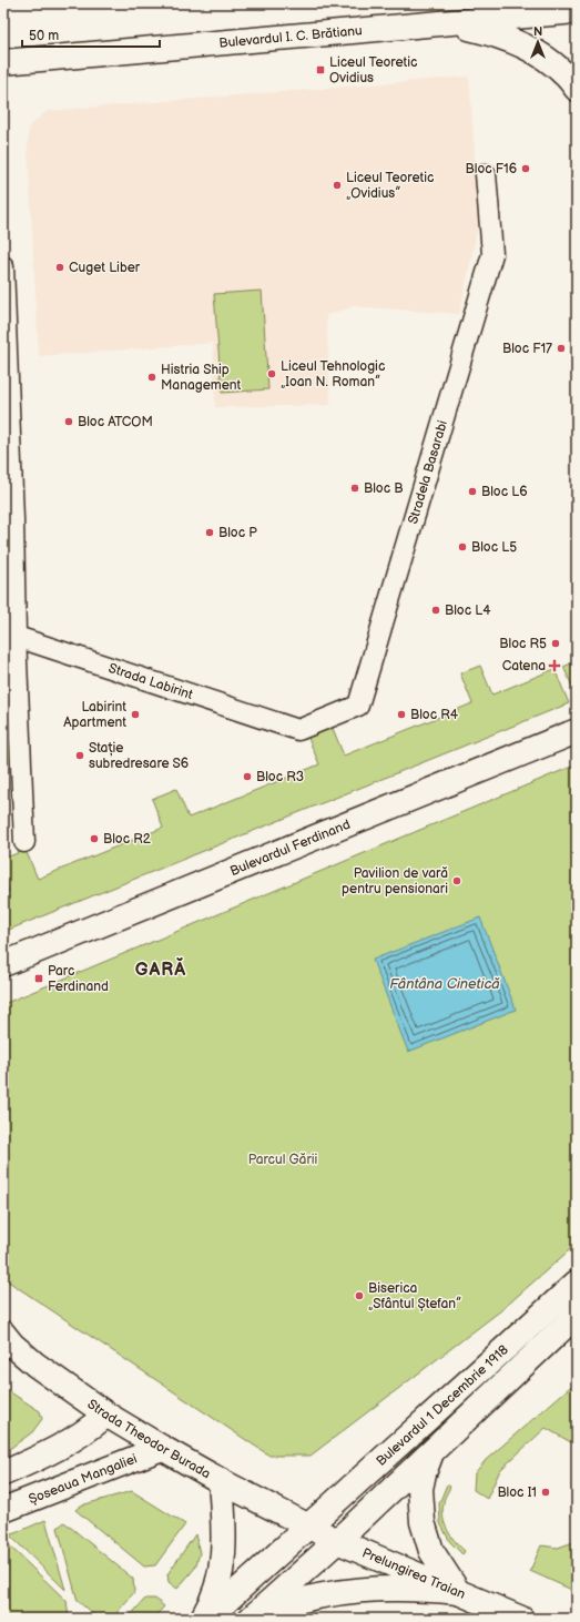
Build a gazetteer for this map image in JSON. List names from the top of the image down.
{
  "streets": {
    "main road": [
      "Bulevardul I. C. Brătianu",
      "Bulevardul Ferdinand",
      "Bulevardul 1 Decembrie 1918",
      "Strada Theodor Burada",
      "Șoseaua Mangaliei",
      "Prelungirea Traian"
    ],
    "street": ["Stradela Basarabi", "Strada Labirint"]
  },
  "crossings": [
    ["Stradela Basarabi", "Strada Labirint"],
    ["Bulevardul 1 Decembrie 1918", "Strada Theodor Burada"],
    ["Bulevardul 1 Decembrie 1918", "Prelungirea Traian"],
    ["Strada Theodor Burada", "Șoseaua Mangaliei"],
    ["Strada Theodor Burada", "Prelungirea Traian"]
  ],
  "districts": ["GARĂ"],
  "water": ["Fântâna Cinetică"],
  "parks": ["Parcul Gării"],
  "places": {
    "transit": ["Liceul Teoretic Ovidius", "Parc Ferdinand"],
    "other": [
      "Bloc F16",
      "Liceul Teoretic „Ovidius”",
      "Cuget Liber",
      "Bloc F17",
      "Liceul Tehnologic „Ioan N. Roman”",
      "Histria Ship Management",
      "Bloc ATCOM",
      "Bloc B",
      "Bloc L6",
      "Bloc P",
      "Bloc L5",
      "Bloc L4",
      "Bloc R5",
      "Labirint Apartment",
      "Bloc R4",
      "Stație subredresare S6",
      "Bloc R3",
      "Bloc R2",
      "Pavilion de vară pentru pensionari",
      "Biserica „Sfântul Ștefan”",
      "Bloc I1"
    ],
    "health": ["Catena"]
  },
  "scale_bar": "50 m",
  "north": "top"
}
